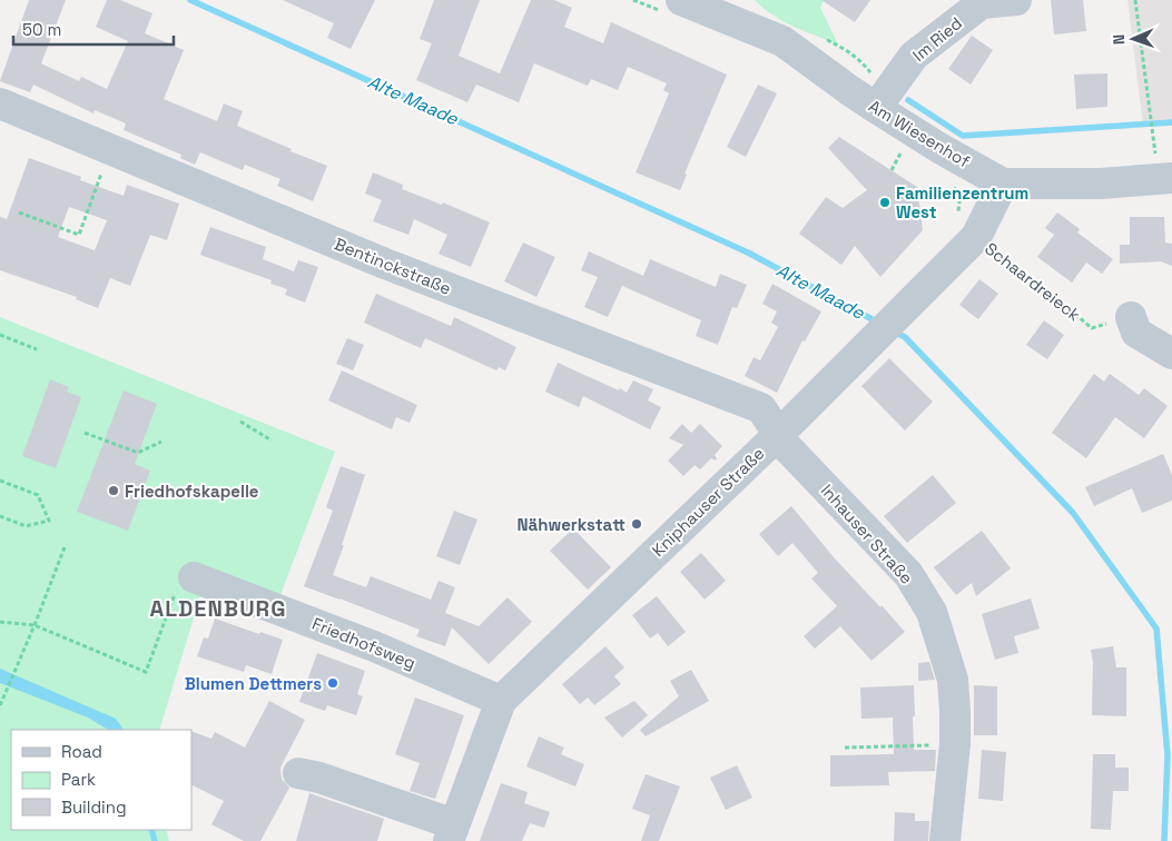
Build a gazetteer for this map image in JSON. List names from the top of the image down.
{
  "streets": {
    "street": [
      "Im Ried",
      "Am Wiesenhof",
      "Bentinckstraße",
      "Kniphauser Straße",
      "Inhauser Straße",
      "Friedhofsweg"
    ],
    "path": ["Schaardreieck"]
  },
  "crossings": [
    ["Im Ried", "Am Wiesenhof"],
    ["Am Wiesenhof", "Kniphauser Straße"],
    ["Bentinckstraße", "Kniphauser Straße"],
    ["Bentinckstraße", "Inhauser Straße"],
    ["Schaardreieck", "Kniphauser Straße"],
    ["Kniphauser Straße", "Inhauser Straße"],
    ["Kniphauser Straße", "Friedhofsweg"]
  ],
  "districts": ["ALDENBURG"],
  "water": ["Alte Maade"],
  "places": [
    "Familienzentrum West",
    "Friedhofskapelle",
    "Nähwerkstatt",
    "Blumen Dettmers"
  ],
  "legend": ["Road", "Park", "Building"],
  "scale_bar": "50 m",
  "north": "left"
}
